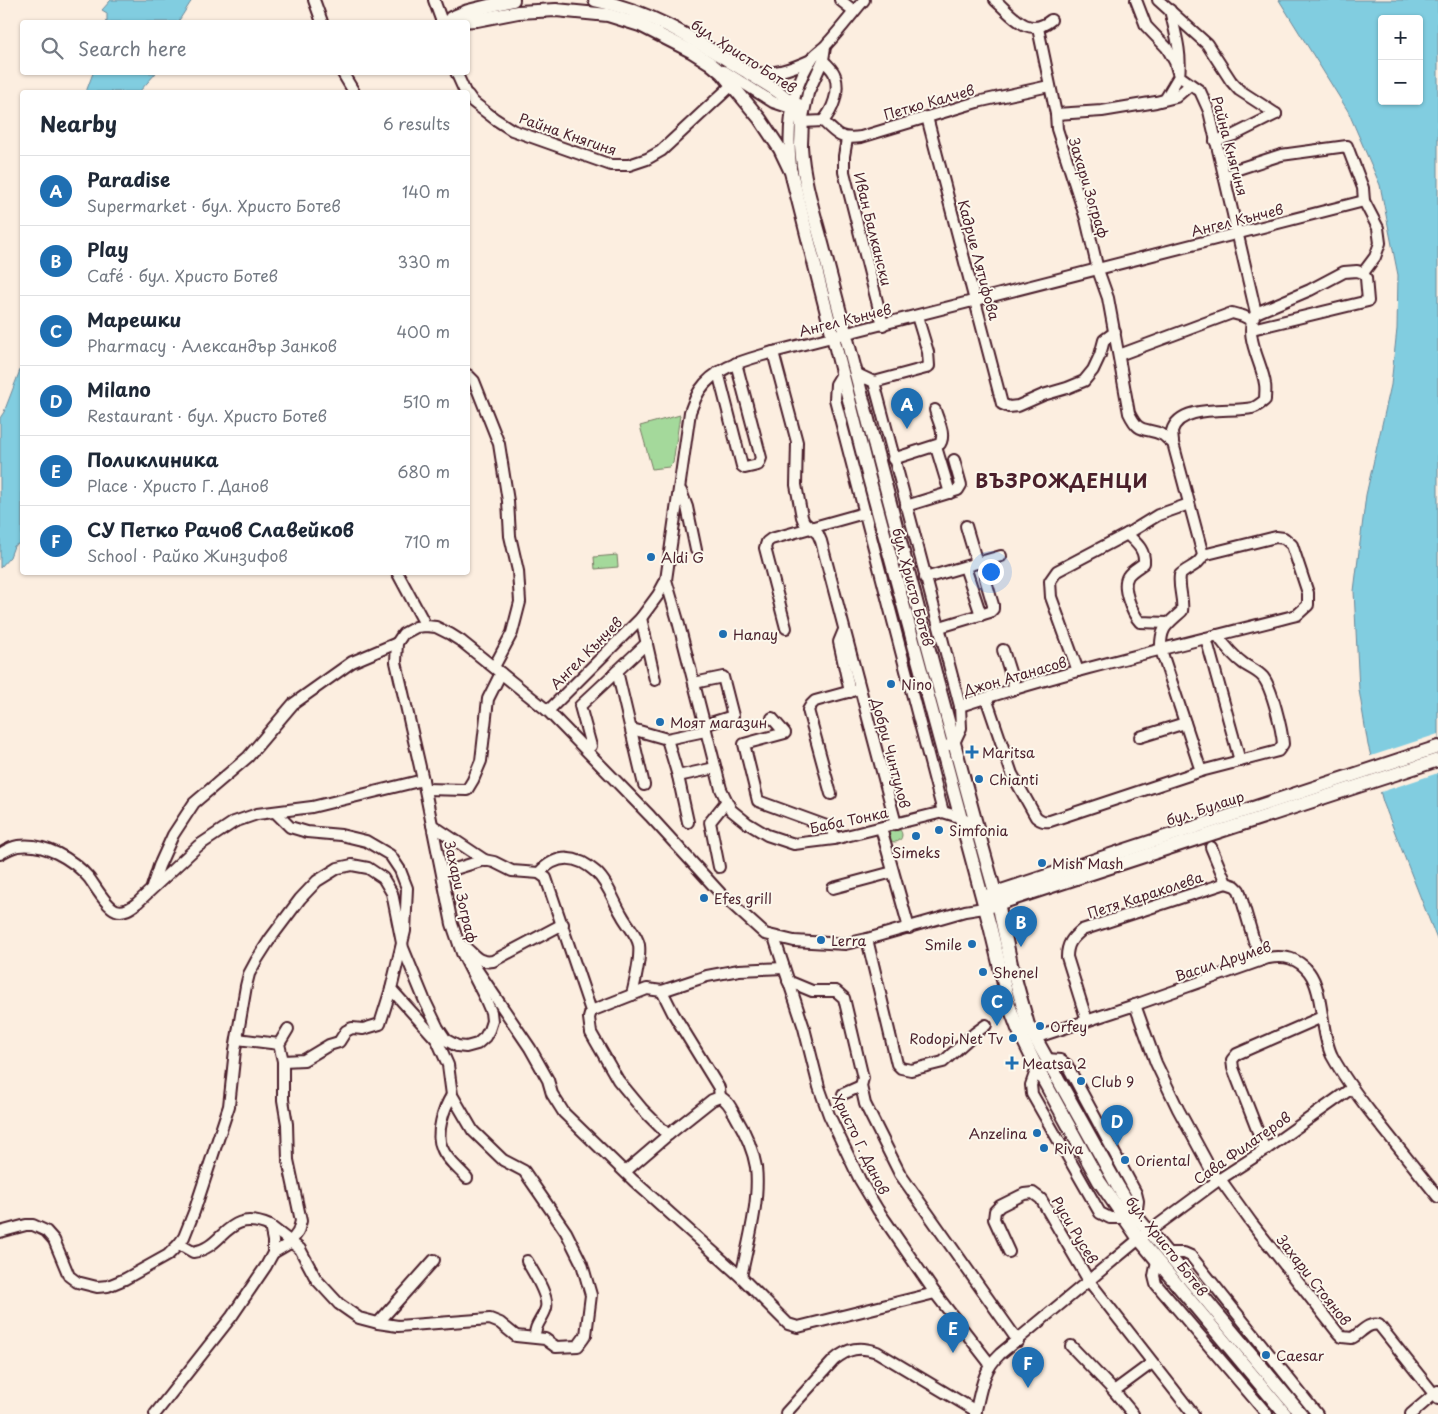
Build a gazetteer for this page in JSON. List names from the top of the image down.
{
  "streets": {
    "main road": ["бул. Христо Ботев", "бул. Булаир"],
    "street": [
      "Петко Калчев",
      "Райна Княгиня",
      "Захари Зограф",
      "Ангел Кънчев",
      "Иван Балкански",
      "Кадрие Лятифова",
      "Джон Атанасов",
      "Добри Чинтулов",
      "Баба Тонка",
      "Петя Караколева",
      "Васил Друмев",
      "Христо Г. Данов",
      "Сава Филатеров",
      "Руси Русев",
      "Захари Стоянов"
    ]
  },
  "crossings": [
    ["бул. Христо Ботев", "Райна Княгиня"],
    ["бул. Христо Ботев", "Ангел Кънчев"],
    ["бул. Христо Ботев", "бул. Булаир"],
    ["бул. Христо Ботев", "Васил Друмев"],
    ["бул. Христо Ботев", "Сава Филатеров"],
    ["Петко Калчев", "Захари Зограф"],
    ["Петко Калчев", "Иван Балкански"],
    ["Петко Калчев", "Кадрие Лятифова"],
    ["Райна Княгиня", "Захари Зограф"],
    ["Райна Княгиня", "Ангел Кънчев"],
    ["Захари Зограф", "Ангел Кънчев"],
    ["Захари Зограф", "Кадрие Лятифова"],
    ["Ангел Кънчев", "Иван Балкански"],
    ["Ангел Кънчев", "Кадрие Лятифова"],
    ["Ангел Кънчев", "Добри Чинтулов"],
    ["Ангел Кънчев", "Баба Тонка"],
    ["Добри Чинтулов", "Баба Тонка"],
    ["Петя Караколева", "Васил Друмев"],
    ["Васил Друмев", "Сава Филатеров"],
    ["Христо Г. Данов", "Сава Филатеров"],
    ["Сава Филатеров", "Руси Русев"],
    ["Сава Филатеров", "Захари Стоянов"]
  ],
  "districts": ["ВЪЗРОЖДЕНЦИ"],
  "places": {
    "other": [
      "Aldi G",
      "Hanay",
      "Nino",
      "Моят магазин",
      "Chianti",
      "Simfonia",
      "Simeks",
      "Mish Mash",
      "Efes grill",
      "Lerra",
      "Smile",
      "Shenel",
      "Orfey",
      "Rodopi Net Tv",
      "Club 9",
      "Anzelina",
      "Riva",
      "Oriental",
      "Caesar"
    ],
    "health": ["Maritsa", "Meatsa 2"]
  },
  "page": {
    "map_buttons": ["+", "−"],
    "search": "Search here",
    "heading": ["Nearby", "6 results"],
    "list": [
      {
        "mark": "A",
        "name": "Paradise",
        "note": "Supermarket · бул. Христо Ботев",
        "value": "140 m"
      },
      {
        "mark": "B",
        "name": "Play",
        "note": "Café · бул. Христо Ботев",
        "value": "330 m"
      },
      {
        "mark": "C",
        "name": "Марешки",
        "note": "Pharmacy · Александър Занков",
        "value": "400 m"
      },
      {
        "mark": "D",
        "name": "Milano",
        "note": "Restaurant · бул. Христо Ботев",
        "value": "510 m"
      },
      {
        "mark": "E",
        "name": "Поликлиника",
        "note": "Place · Христо Г. Данов",
        "value": "680 m"
      },
      {
        "mark": "F",
        "name": "СУ Петко Рачов Славейков",
        "note": "School · Райко Жинзифов",
        "value": "710 m"
      }
    ],
    "pins": [
      "A",
      "B",
      "C",
      "D",
      "E",
      "F"
    ]
  }
}
